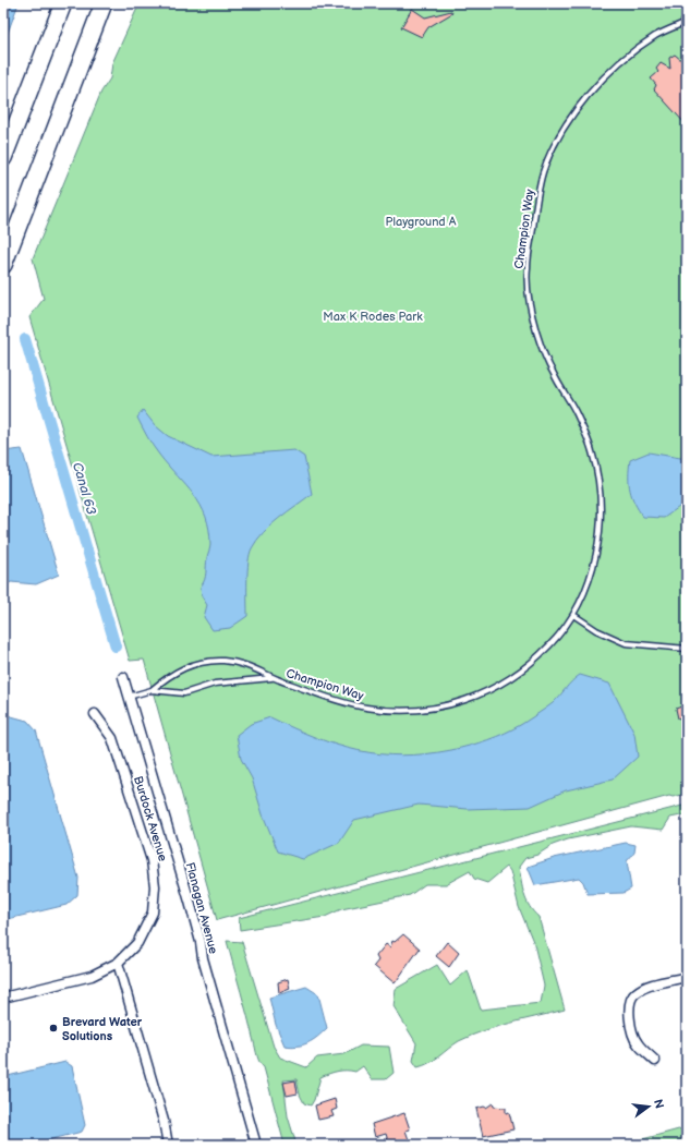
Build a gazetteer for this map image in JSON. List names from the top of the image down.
{
  "streets": {
    "street": ["Burdock Avenue", "Flanagan Avenue"],
    "lane": ["Champion Way"]
  },
  "crossings": [
    ["Champion Way", "Flanagan Avenue"]
  ],
  "water": ["Canal 63"],
  "parks": ["Playground A", "Max K Rodes Park"],
  "places": ["Brevard Water Solutions"],
  "north": "right"
}
